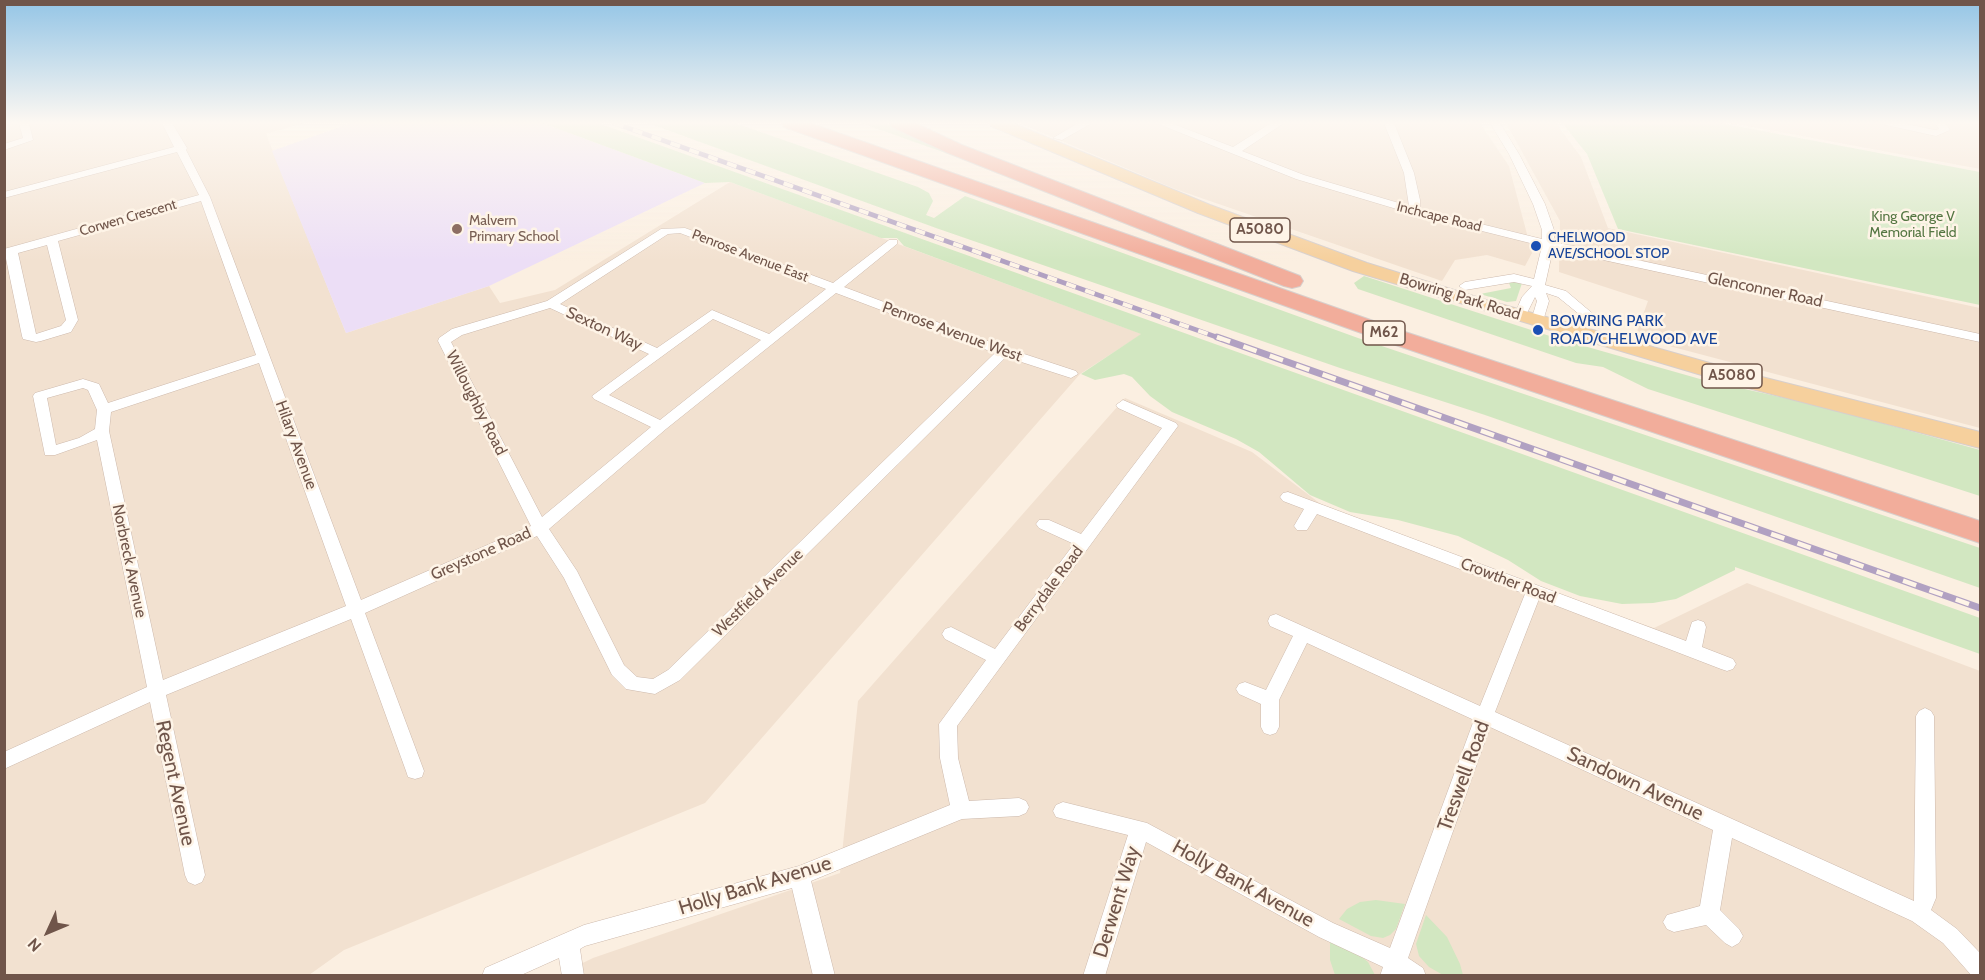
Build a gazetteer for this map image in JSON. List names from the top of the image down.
{
  "streets": {
    "highway": ["M62"],
    "main road": ["A5080", "Bowring Park Road"],
    "street": [
      "Inchcape Road",
      "Corwen Crescent",
      "Penrose Avenue East",
      "Glenconner Road",
      "Sexton Way",
      "Penrose Avenue West",
      "Willoughby Road",
      "Hilary Avenue",
      "Greystone Road",
      "Norbreck Avenue",
      "Crowther Road",
      "Berrydale Road",
      "Westfield Avenue",
      "Treswell Road",
      "Regent Avenue",
      "Sandown Avenue",
      "Holly Bank Avenue",
      "Derwent Way"
    ]
  },
  "crossings": [
    ["Inchcape Road", "Glenconner Road"],
    ["Corwen Crescent", "Hilary Avenue"],
    ["Penrose Avenue East", "Penrose Avenue West"],
    ["Penrose Avenue East", "Willoughby Road"],
    ["Penrose Avenue East", "Greystone Road"],
    ["Sexton Way", "Willoughby Road"],
    ["Sexton Way", "Greystone Road"],
    ["Penrose Avenue West", "Greystone Road"],
    ["Penrose Avenue West", "Westfield Avenue"],
    ["Willoughby Road", "Greystone Road"],
    ["Willoughby Road", "Westfield Avenue"],
    ["Hilary Avenue", "Greystone Road"],
    ["Greystone Road", "Norbreck Avenue"],
    ["Greystone Road", "Westfield Avenue"],
    ["Greystone Road", "Regent Avenue"],
    ["Norbreck Avenue", "Regent Avenue"],
    ["Crowther Road", "Treswell Road"],
    ["Berrydale Road", "Holly Bank Avenue"],
    ["Treswell Road", "Sandown Avenue"],
    ["Treswell Road", "Holly Bank Avenue"],
    ["Holly Bank Avenue", "Derwent Way"]
  ],
  "parks": ["King George V Memorial Field"],
  "places": ["Malvern Primary School", "CHELWOOD AVE/SCHOOL STOP", "BOWRING PARK ROAD/CHELWOOD AVE"],
  "north": "bottom left"
}
